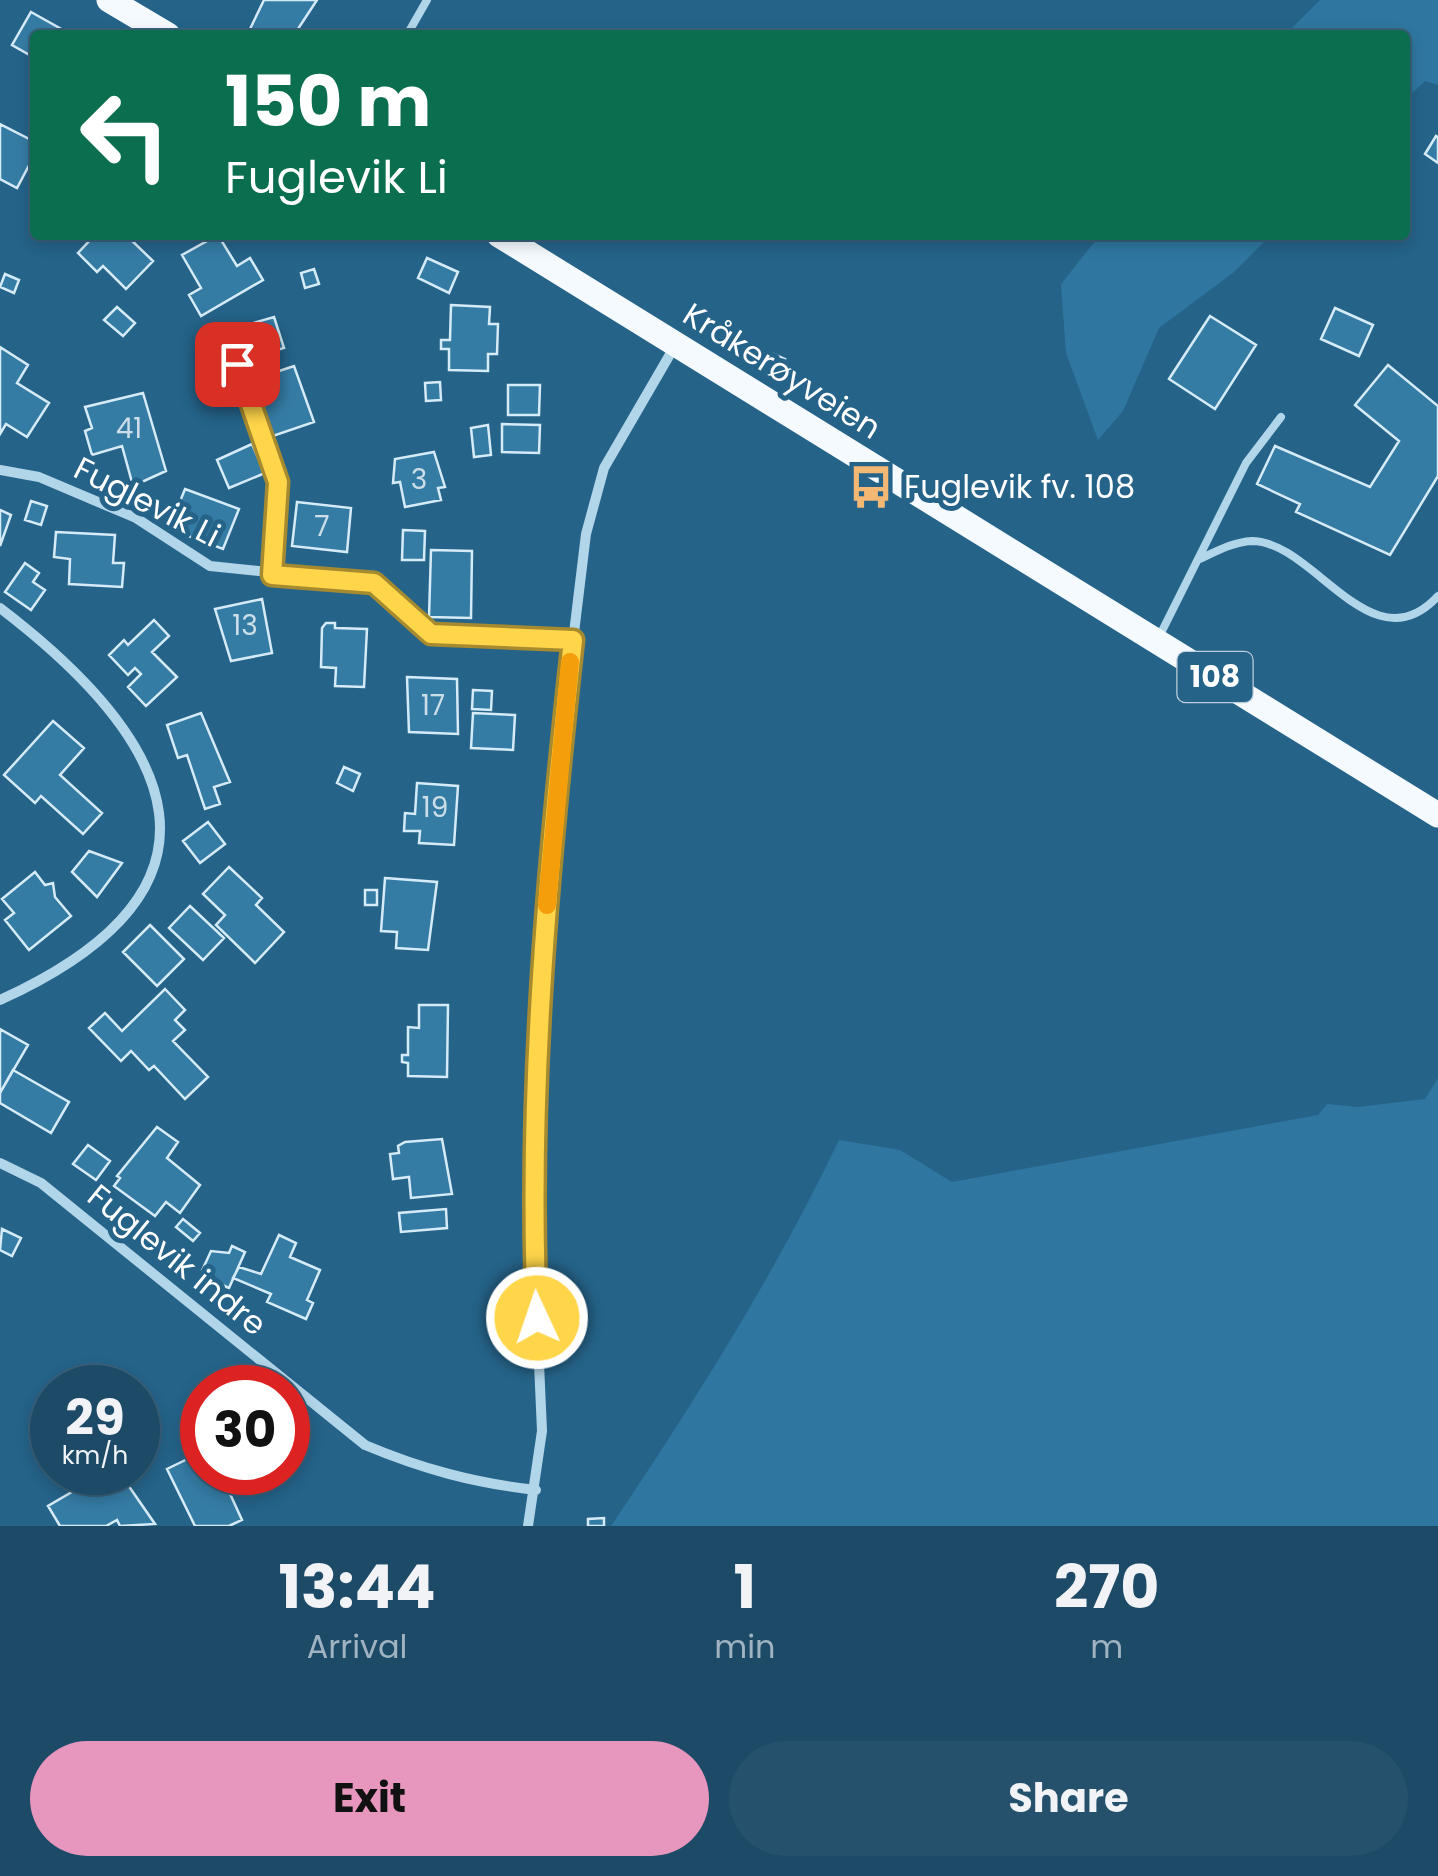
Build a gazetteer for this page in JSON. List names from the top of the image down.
{
  "streets": {
    "main road": ["Kråkerøyveien", "108"],
    "street": ["Fuglevik Li", "Fuglevik indre"]
  },
  "places": {
    "bus stop": ["Fuglevik fv. 108"]
  },
  "house_numbers": [
    "41",
    "3",
    "7",
    "13",
    "17",
    "19"
  ],
  "page": {
    "turn": ["150 m", "Fuglevik Li"],
    "speed": "29 km/h",
    "limit": "30",
    "eta": [
      "13:44",
      "Arrival",
      "1",
      "min",
      "270",
      "m"
    ],
    "buttons": ["Exit", "Share"]
  }
}
